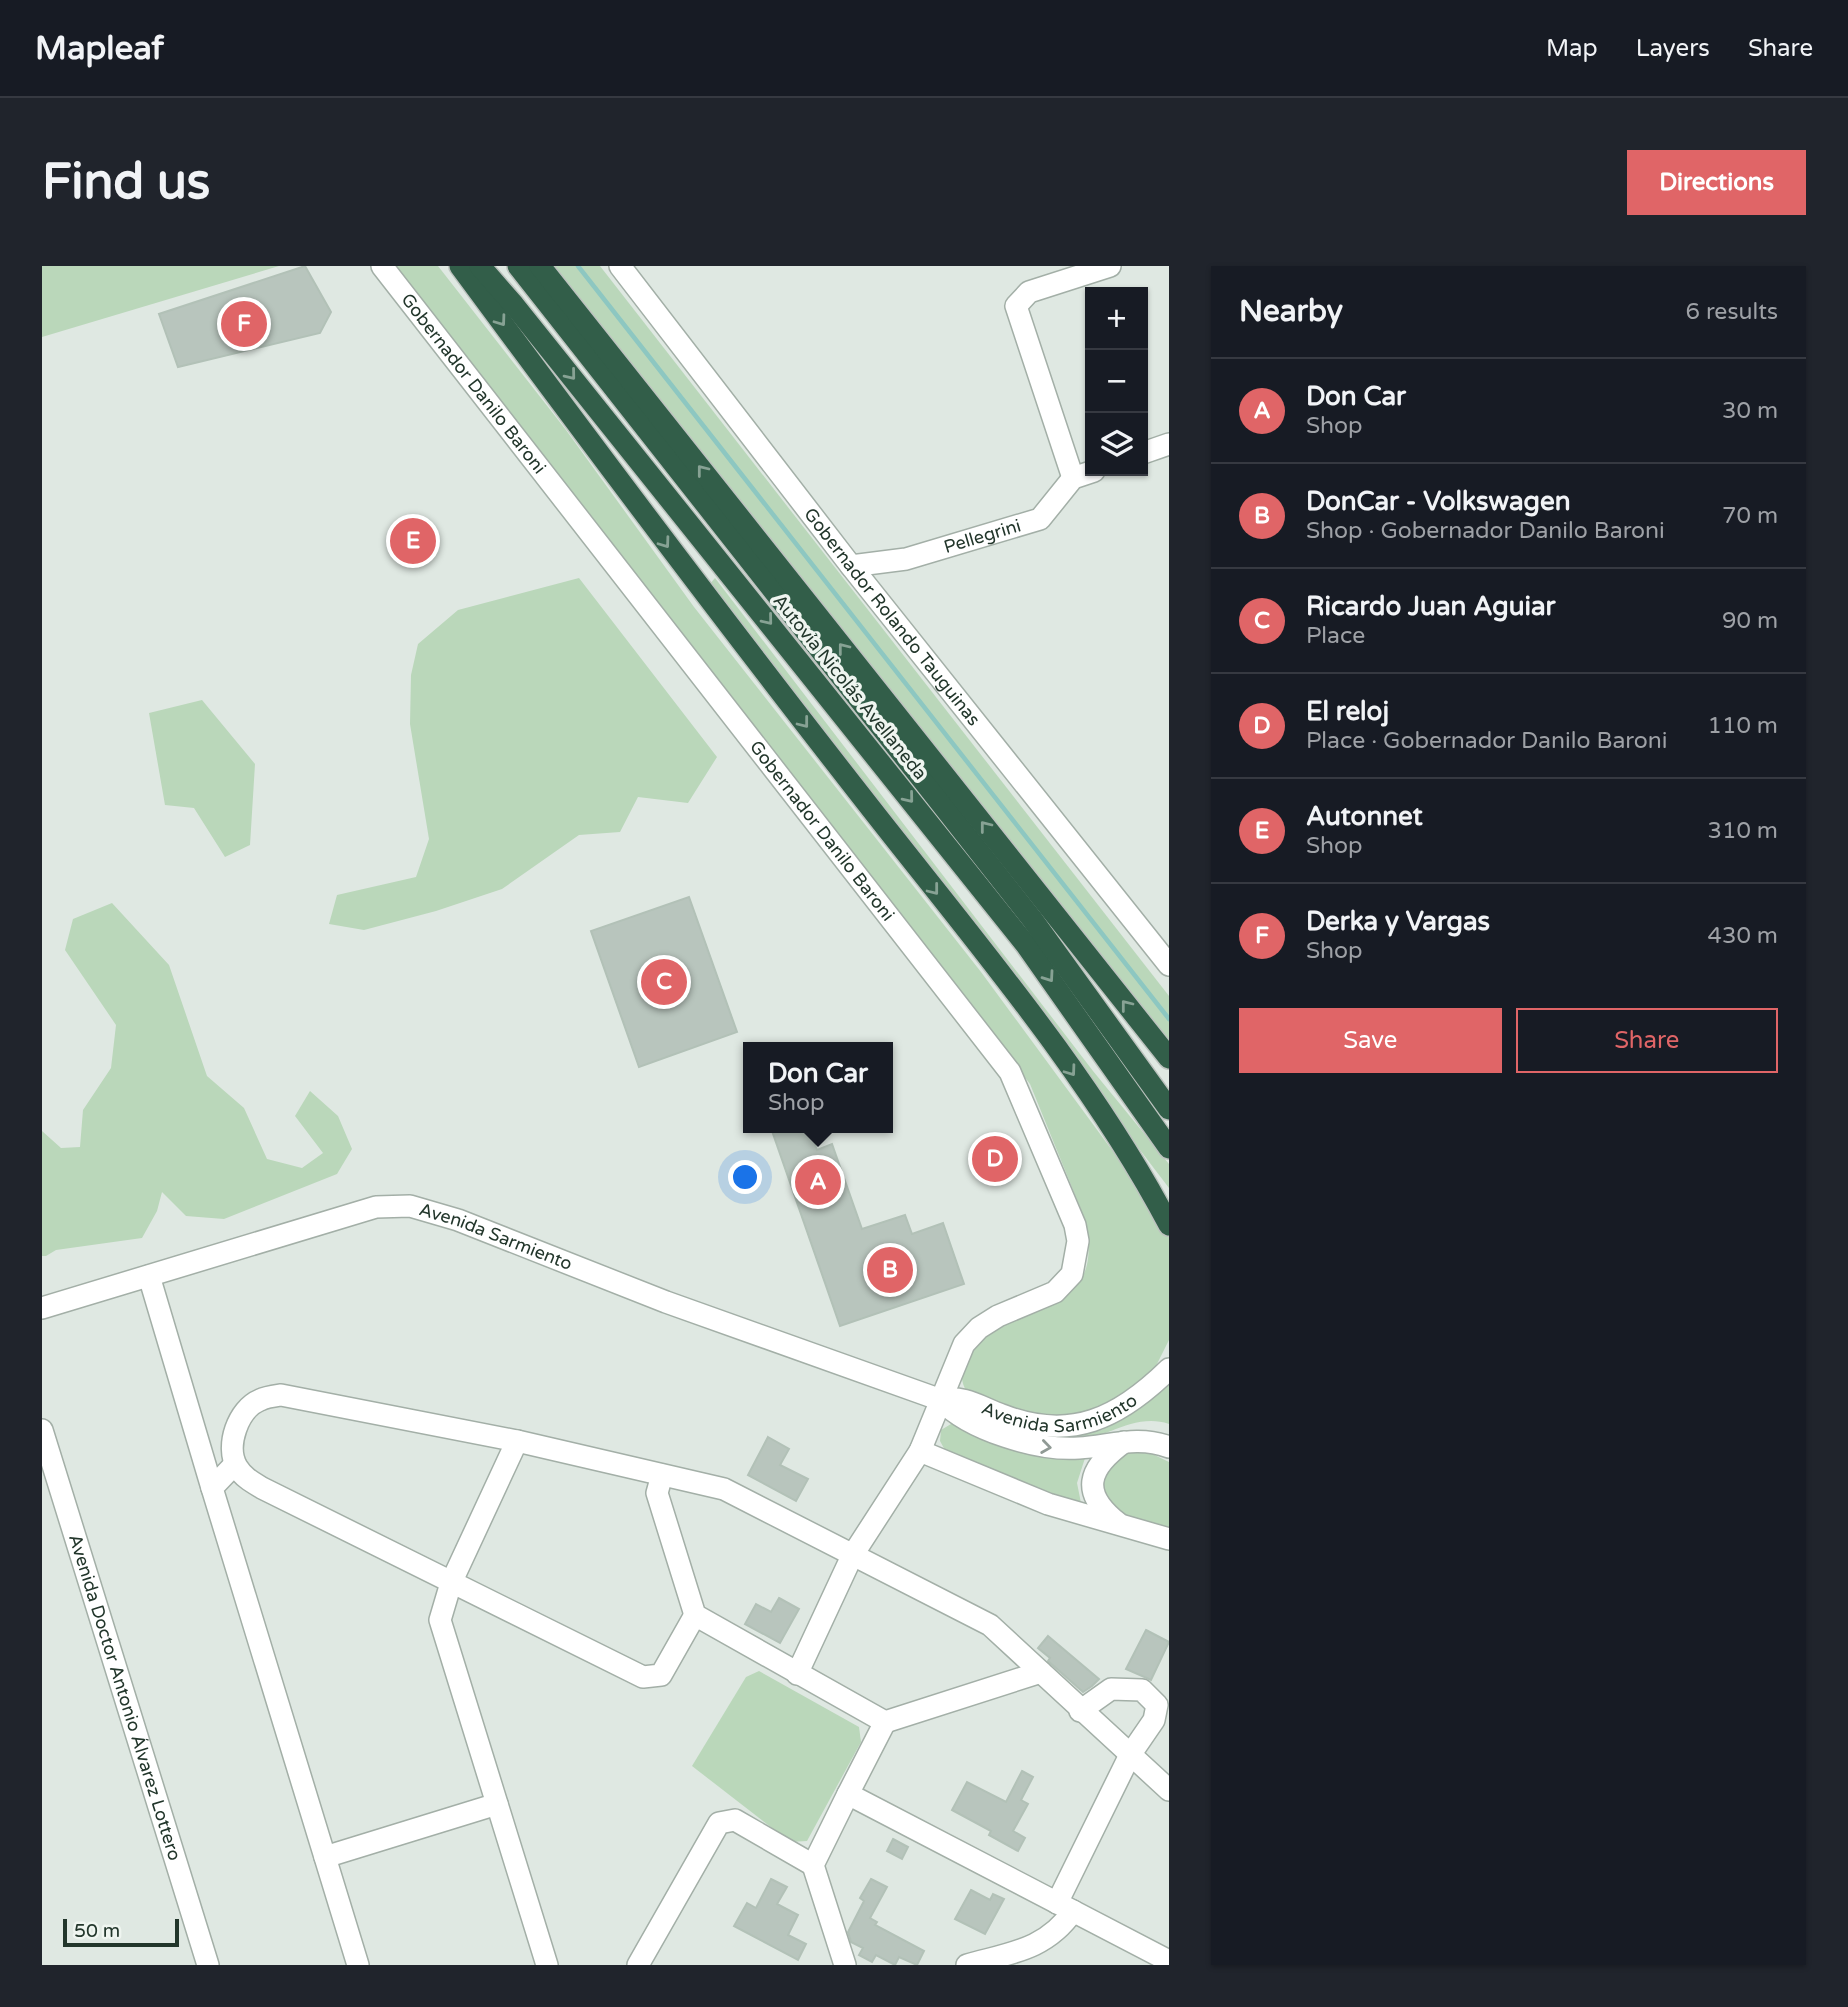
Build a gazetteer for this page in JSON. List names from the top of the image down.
{
  "streets": {
    "highway": ["Autovía Nicolás Avellaneda"],
    "street": [
      "Gobernador Danilo Baroni",
      "Pellegrini",
      "Gobernador Rolando Tauguinas",
      "Avenida Sarmiento",
      "Avenida Doctor Antonio Álvarez Lottero"
    ]
  },
  "crossings": [
    ["Gobernador Danilo Baroni", "Avenida Sarmiento"],
    ["Pellegrini", "Gobernador Rolando Tauguinas"]
  ],
  "scale_bar": "50 m",
  "page": {
    "header": "Mapleaf",
    "nav": ["Map", "Layers", "Share"],
    "buttons": [
      "Directions",
      ["Save", "Share"]
    ],
    "title": "Find us",
    "heading": ["Nearby", "6 results"],
    "map_buttons": ["+", "−"],
    "pins": [
      "F",
      "E",
      "C",
      "D",
      "A",
      "B"
    ],
    "list": [
      {
        "mark": "A",
        "name": "Don Car",
        "note": "Shop",
        "value": "30 m"
      },
      {
        "mark": "B",
        "name": "DonCar - Volkswagen",
        "note": "Shop · Gobernador Danilo Baroni",
        "value": "70 m"
      },
      {
        "mark": "C",
        "name": "Ricardo Juan Aguiar",
        "note": "Place",
        "value": "90 m"
      },
      {
        "mark": "D",
        "name": "El reloj",
        "note": "Place · Gobernador Danilo Baroni",
        "value": "110 m"
      },
      {
        "mark": "E",
        "name": "Autonnet",
        "note": "Shop",
        "value": "310 m"
      },
      {
        "mark": "F",
        "name": "Derka y Vargas",
        "note": "Shop",
        "value": "430 m"
      }
    ],
    "popup": ["Don Car", "Shop"],
    "scale": "50 m"
  }
}
